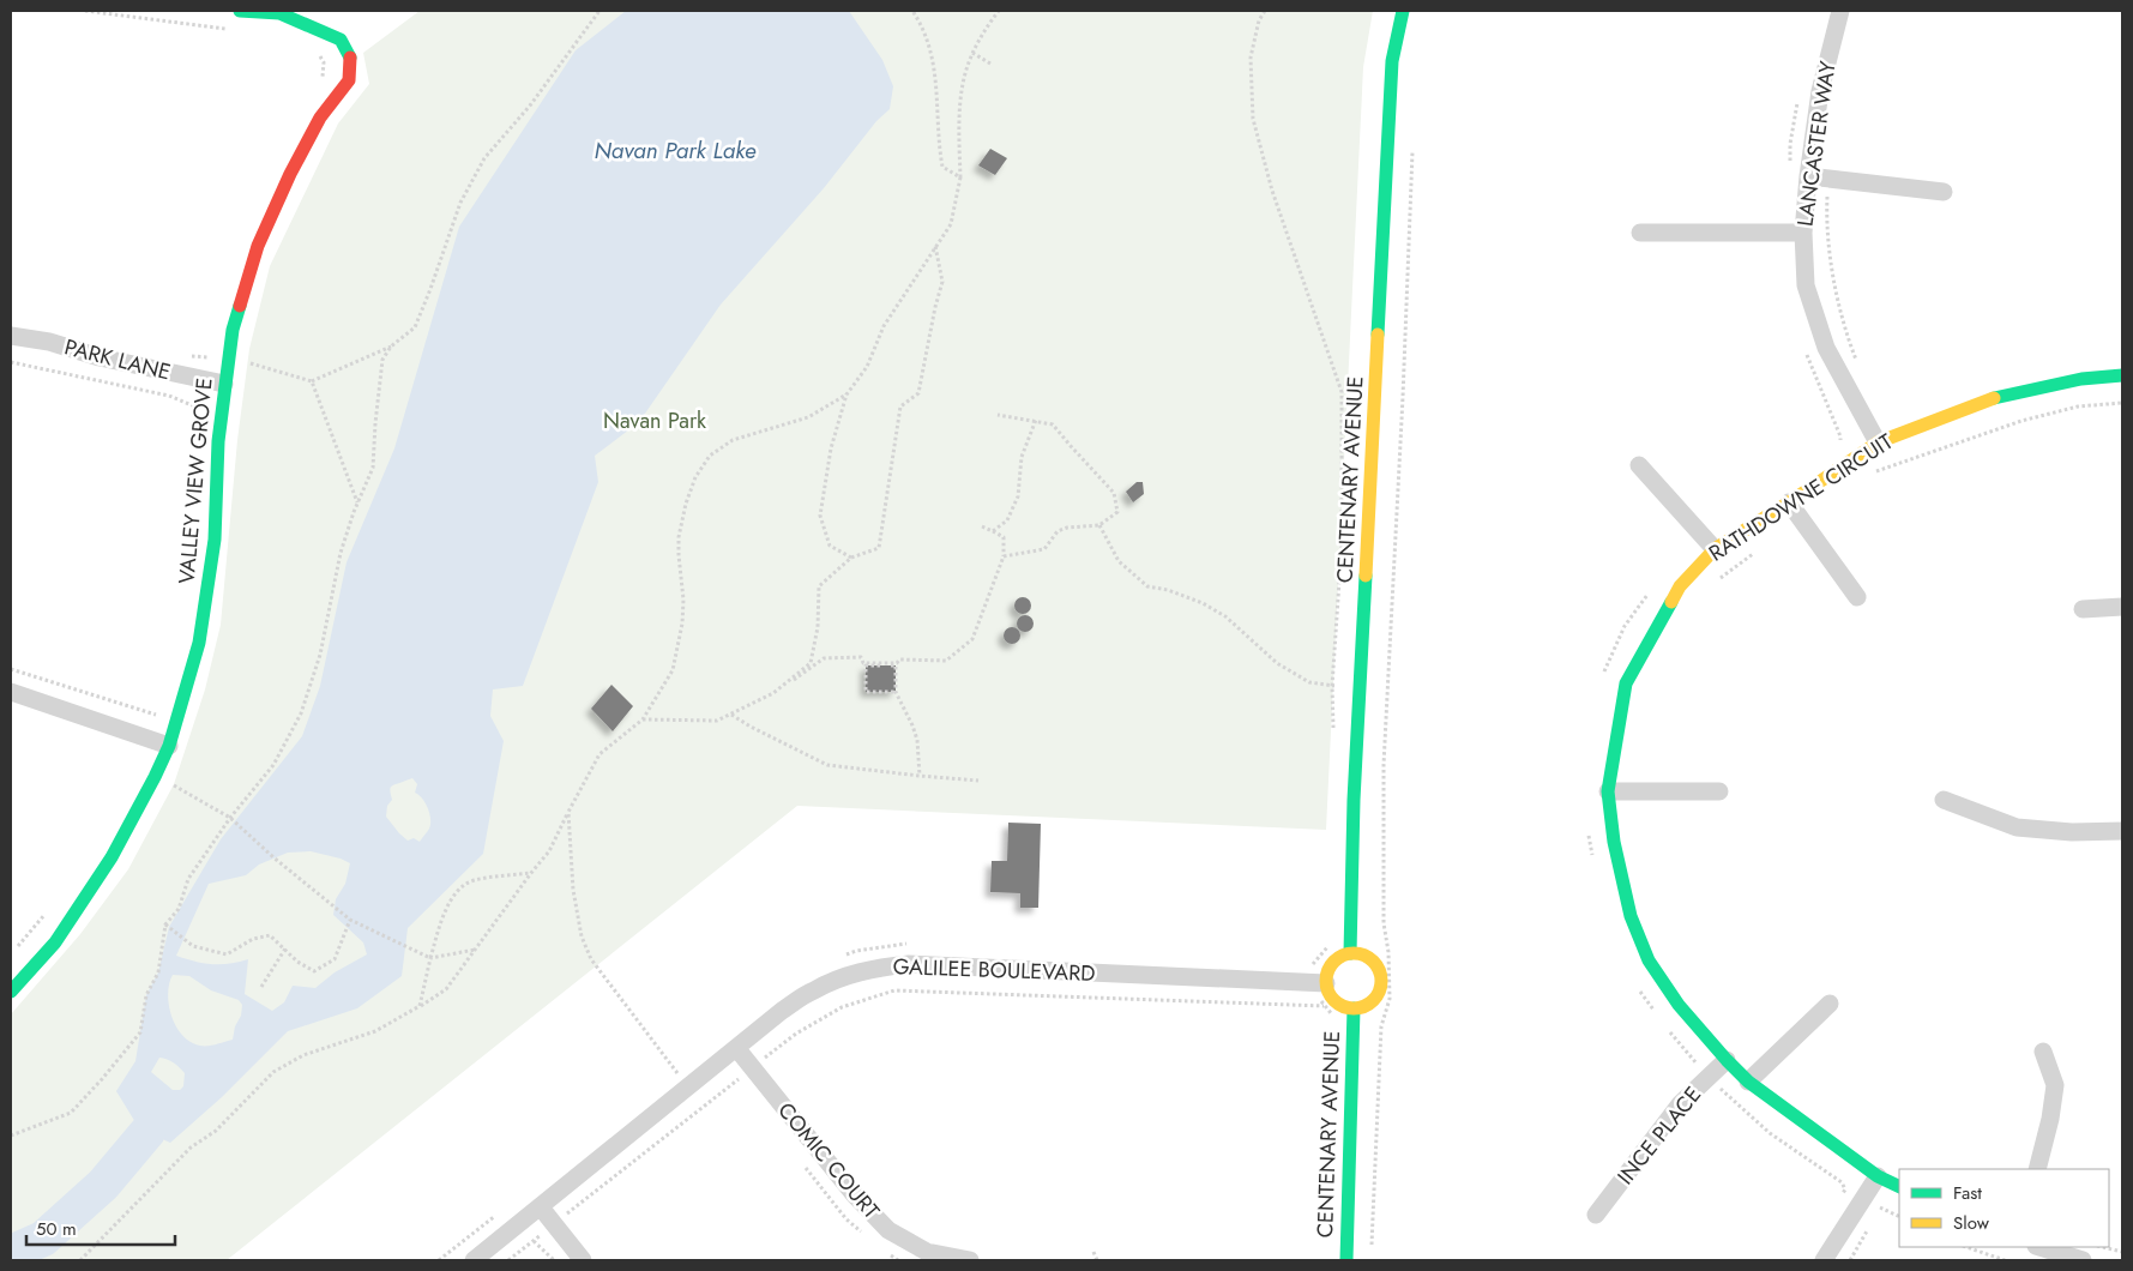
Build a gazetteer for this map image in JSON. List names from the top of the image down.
{
  "streets": {
    "street": [
      "LANCASTER WAY",
      "PARK LANE",
      "CENTENARY AVENUE",
      "VALLEY VIEW GROVE",
      "RATHDOWNE CIRCUIT",
      "GALILEE BOULEVARD",
      "INCE PLACE",
      "COMIC COURT"
    ]
  },
  "crossings": [
    ["LANCASTER WAY", "RATHDOWNE CIRCUIT"],
    ["PARK LANE", "VALLEY VIEW GROVE"],
    ["CENTENARY AVENUE", "GALILEE BOULEVARD"],
    ["RATHDOWNE CIRCUIT", "INCE PLACE"],
    ["GALILEE BOULEVARD", "COMIC COURT"]
  ],
  "water": ["Navan Park Lake"],
  "parks": ["Navan Park"],
  "legend": ["Fast", "Slow"],
  "scale_bar": "50 m"
}
